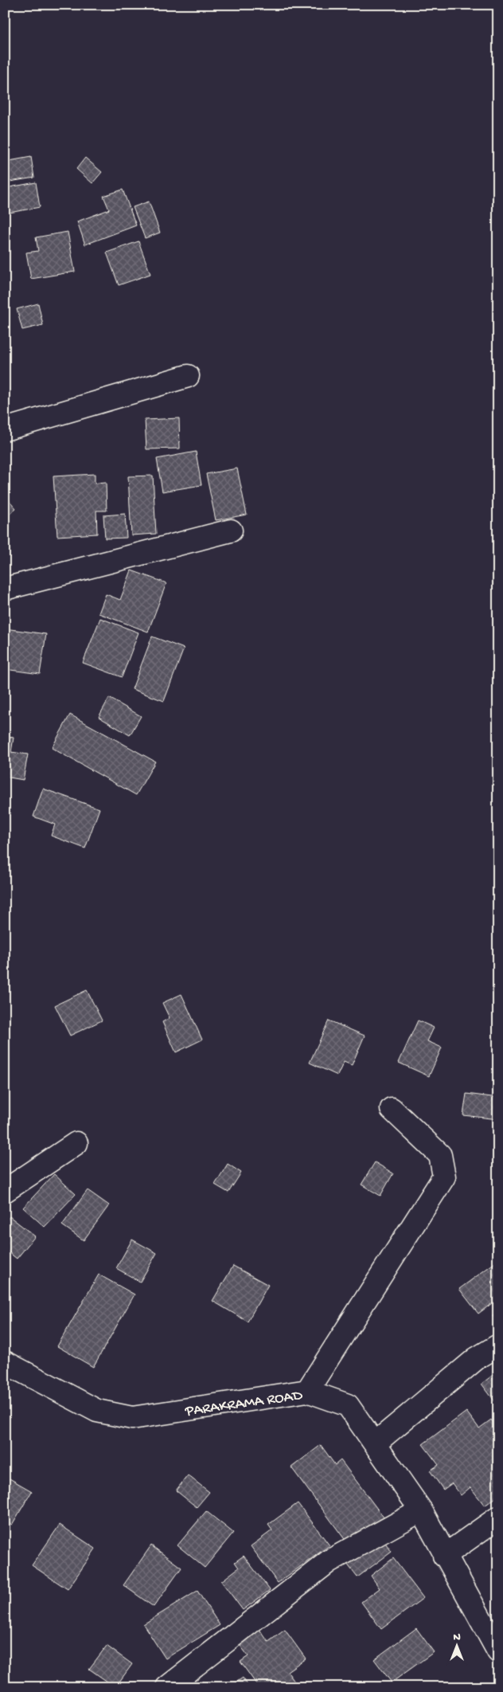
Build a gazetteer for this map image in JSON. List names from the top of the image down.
{
  "streets": {
    "street": ["PARAKRAMA ROAD"]
  },
  "north": "top"
}
